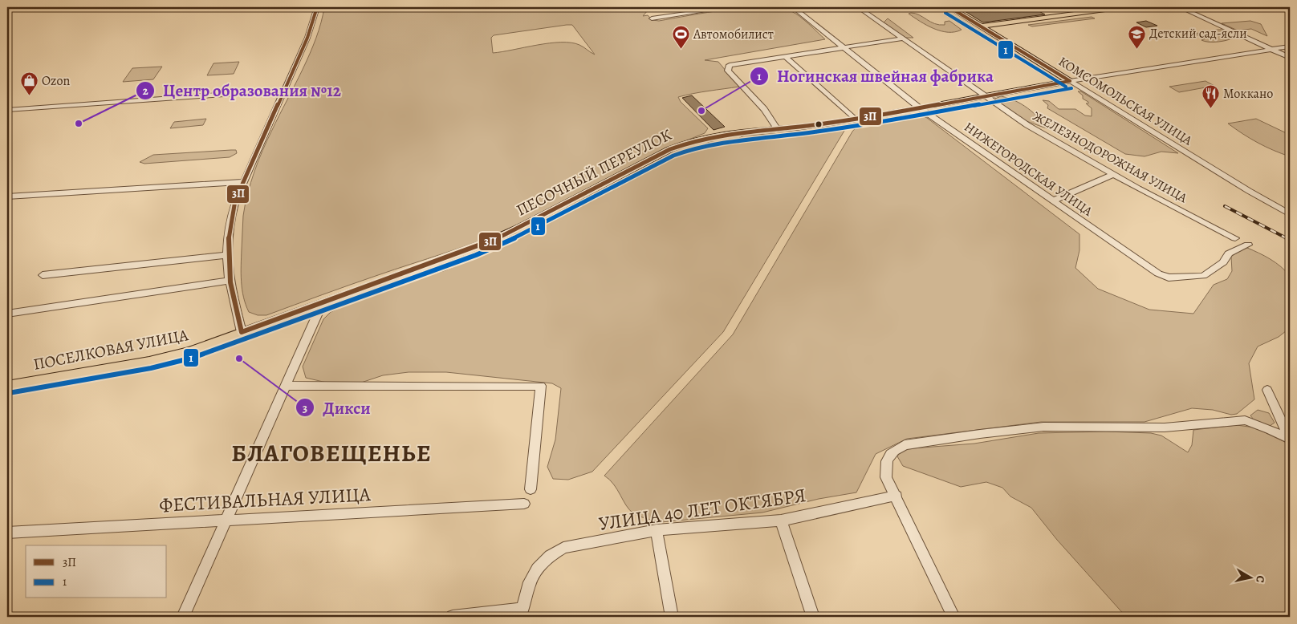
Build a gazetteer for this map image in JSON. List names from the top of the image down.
{
  "streets": {
    "main road": ["КОМСОМОЛЬСКАЯ УЛИЦА", "ПЕСОЧНЫЙ ПЕРЕУЛОК", "ПОСЕЛКОВАЯ УЛИЦА"],
    "street": [
      "ЖЕЛЕЗНОДОРОЖНАЯ УЛИЦА",
      "НИЖЕГОРОДСКАЯ УЛИЦА",
      "ФЕСТИВАЛЬНАЯ УЛИЦА",
      "УЛИЦА 40 ЛЕТ ОКТЯБРЯ"
    ]
  },
  "crossings": [
    ["КОМСОМОЛЬСКАЯ УЛИЦА", "ПЕСОЧНЫЙ ПЕРЕУЛОК"],
    ["ЖЕЛЕЗНОДОРОЖНАЯ УЛИЦА", "ПЕСОЧНЫЙ ПЕРЕУЛОК"],
    ["НИЖЕГОРОДСКАЯ УЛИЦА", "ПЕСОЧНЫЙ ПЕРЕУЛОК"],
    ["ПЕСОЧНЫЙ ПЕРЕУЛОК", "ПОСЕЛКОВАЯ УЛИЦА"]
  ],
  "districts": ["БЛАГОВЕЩЕНЬЕ"],
  "places": {
    "school or university": ["Детский сад-ясли"],
    "sports": ["Автомобилист"],
    "shop": ["Ozon"],
    "restaurant": ["Моккано"],
    "other": ["Ногинская швейная фабрика", "Центр образования №12", "Дикси"]
  },
  "lines": ["transit line 3П", "transit line 1"],
  "legend": ["3П", "1"],
  "north": "right"
}
